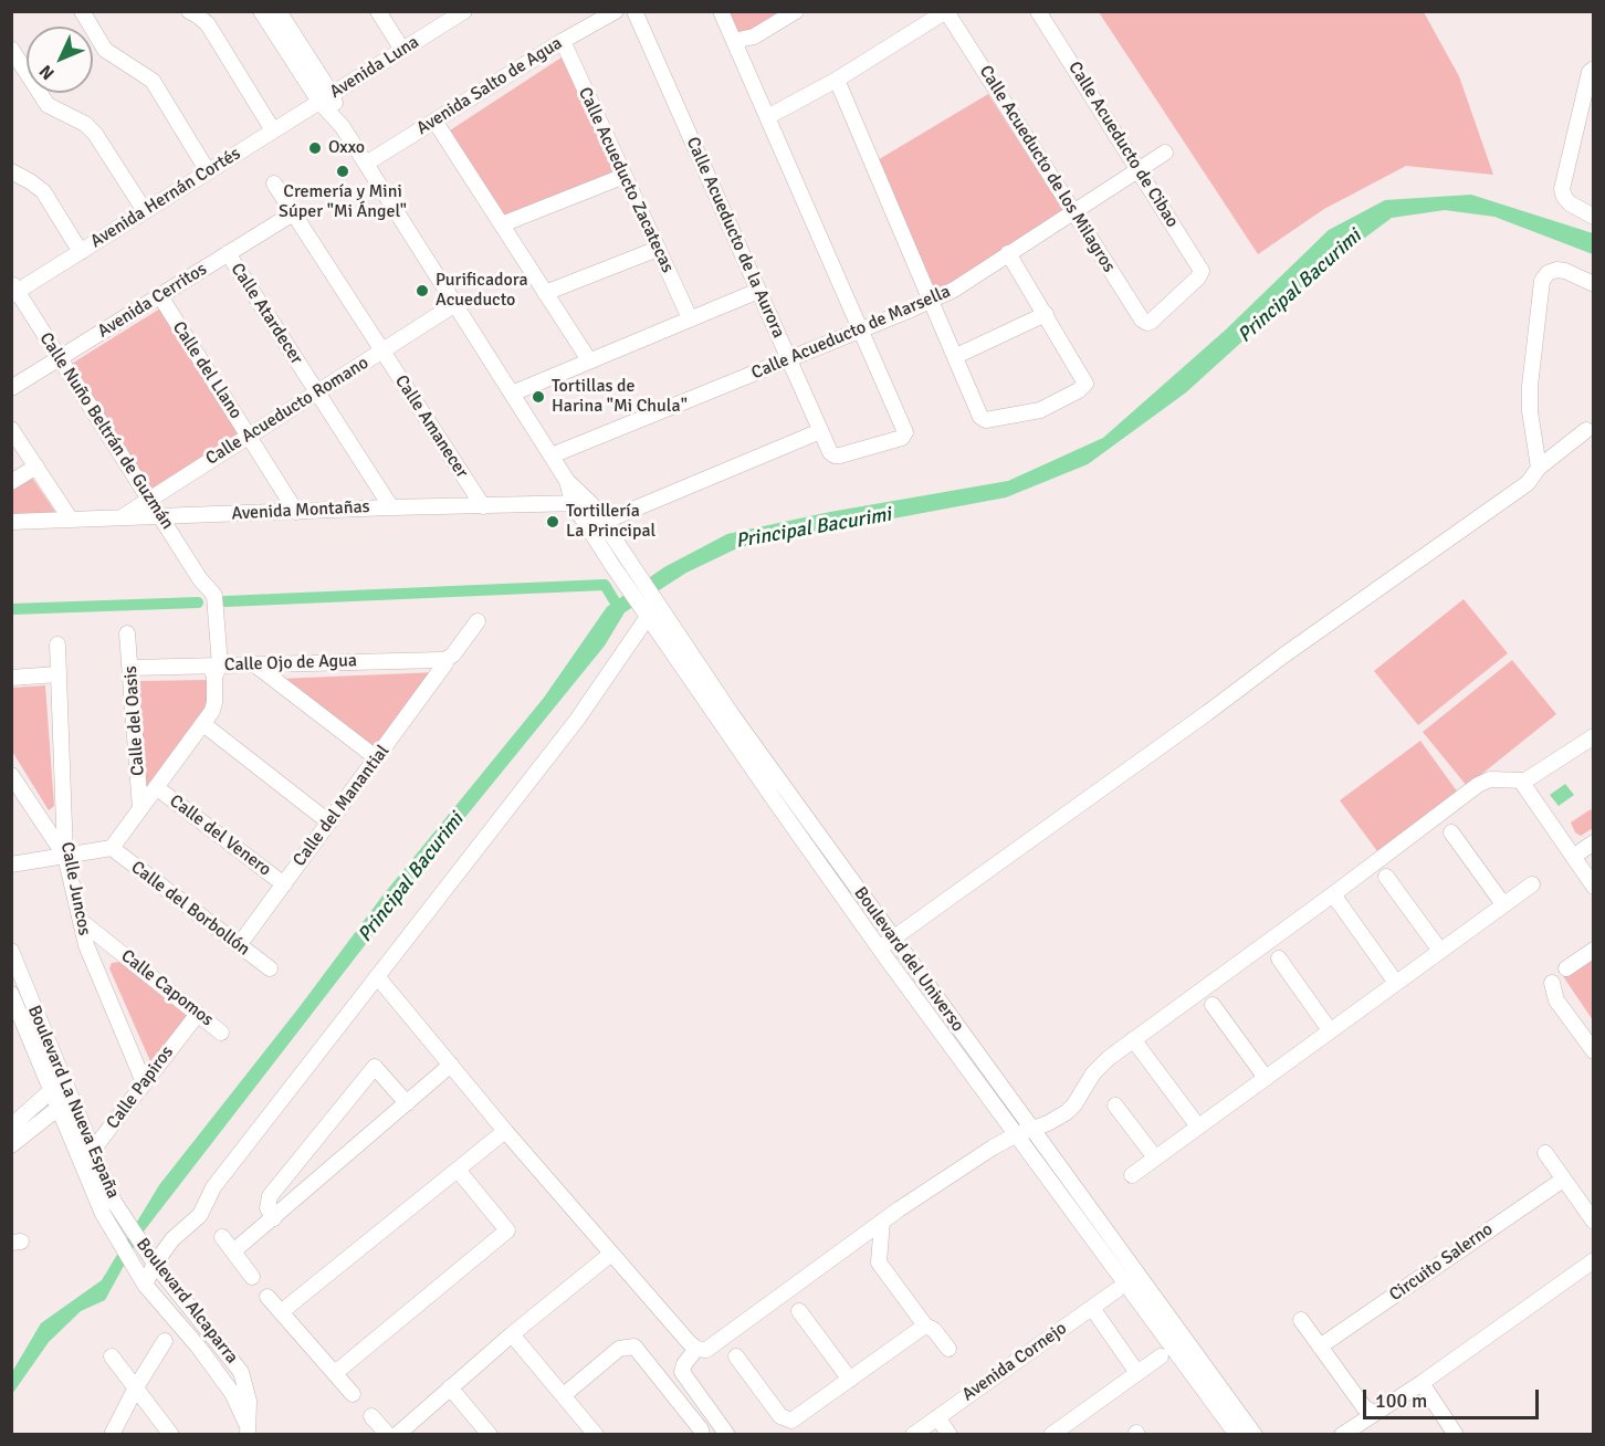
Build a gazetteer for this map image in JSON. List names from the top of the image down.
{
  "streets": {
    "street": [
      "Avenida Luna",
      "Avenida Salto de Agua",
      "Calle Acueducto de Cibao",
      "Calle Acueducto de los Milagros",
      "Calle Acueducto Zacatecas",
      "Avenida Hernán Cortés",
      "Calle Acueducto de la Aurora",
      "Avenida Cerritos",
      "Calle Atardecer",
      "Calle Acueducto de Marsella",
      "Calle del Llano",
      "Calle Acueducto Romano",
      "Calle Amanecer",
      "Calle Nuño Beltrán de Guzmán",
      "Avenida Montañas",
      "Calle Ojo de Agua",
      "Calle del Oasis",
      "Calle del Manantial",
      "Calle del Venero",
      "Calle Juncos",
      "Calle del Borbollón",
      "Boulevard del Universo",
      "Calle Capomos",
      "Calle Papiros",
      "Boulevard La Nueva España",
      "Circuito Salerno",
      "Boulevard Alcaparra",
      "Avenida Cornejo"
    ]
  },
  "crossings": [
    ["Avenida Luna", "Avenida Hernán Cortés"],
    ["Avenida Luna", "Boulevard del Universo"],
    ["Avenida Salto de Agua", "Calle Acueducto Zacatecas"],
    ["Avenida Salto de Agua", "Boulevard del Universo"],
    ["Calle Acueducto de Cibao", "Calle Acueducto de los Milagros"],
    ["Calle Acueducto de Cibao", "Calle Acueducto de Marsella"],
    ["Calle Acueducto de los Milagros", "Calle Acueducto de Marsella"],
    ["Avenida Hernán Cortés", "Calle Nuño Beltrán de Guzmán"],
    ["Avenida Hernán Cortés", "Boulevard del Universo"],
    ["Calle Acueducto de la Aurora", "Calle Acueducto de Marsella"],
    ["Avenida Cerritos", "Calle Atardecer"],
    ["Avenida Cerritos", "Calle del Llano"],
    ["Avenida Cerritos", "Calle Amanecer"],
    ["Avenida Cerritos", "Calle Nuño Beltrán de Guzmán"],
    ["Calle Atardecer", "Calle Acueducto Romano"],
    ["Calle Atardecer", "Avenida Montañas"],
    ["Calle Acueducto de Marsella", "Boulevard del Universo"],
    ["Calle del Llano", "Calle Acueducto Romano"],
    ["Calle del Llano", "Avenida Montañas"],
    ["Calle Acueducto Romano", "Calle Amanecer"],
    ["Calle Acueducto Romano", "Calle Nuño Beltrán de Guzmán"],
    ["Calle Acueducto Romano", "Avenida Montañas"],
    ["Calle Acueducto Romano", "Boulevard del Universo"],
    ["Calle Amanecer", "Avenida Montañas"],
    ["Calle Nuño Beltrán de Guzmán", "Avenida Montañas"],
    ["Calle Nuño Beltrán de Guzmán", "Calle Ojo de Agua"],
    ["Calle Nuño Beltrán de Guzmán", "Calle del Oasis"],
    ["Calle Nuño Beltrán de Guzmán", "Calle del Venero"],
    ["Calle Nuño Beltrán de Guzmán", "Calle del Borbollón"],
    ["Avenida Montañas", "Boulevard del Universo"],
    ["Calle Ojo de Agua", "Calle del Oasis"],
    ["Calle Ojo de Agua", "Calle del Manantial"],
    ["Calle del Manantial", "Calle del Venero"],
    ["Calle del Manantial", "Calle del Borbollón"],
    ["Calle Juncos", "Calle Capomos"],
    ["Calle Juncos", "Calle Papiros"],
    ["Calle Capomos", "Calle Papiros"],
    ["Calle Papiros", "Boulevard La Nueva España"],
    ["Boulevard La Nueva España", "Boulevard Alcaparra"]
  ],
  "water": ["Principal Bacurimi"],
  "places": [
    "Oxxo",
    "Cremería y Mini Súper \"Mi Ángel\"",
    "Purificadora Acueducto",
    "Tortillas de Harina \"Mi Chula\"",
    "Tortillería La Principal"
  ],
  "scale_bar": "100 m",
  "north": "bottom left"
}
